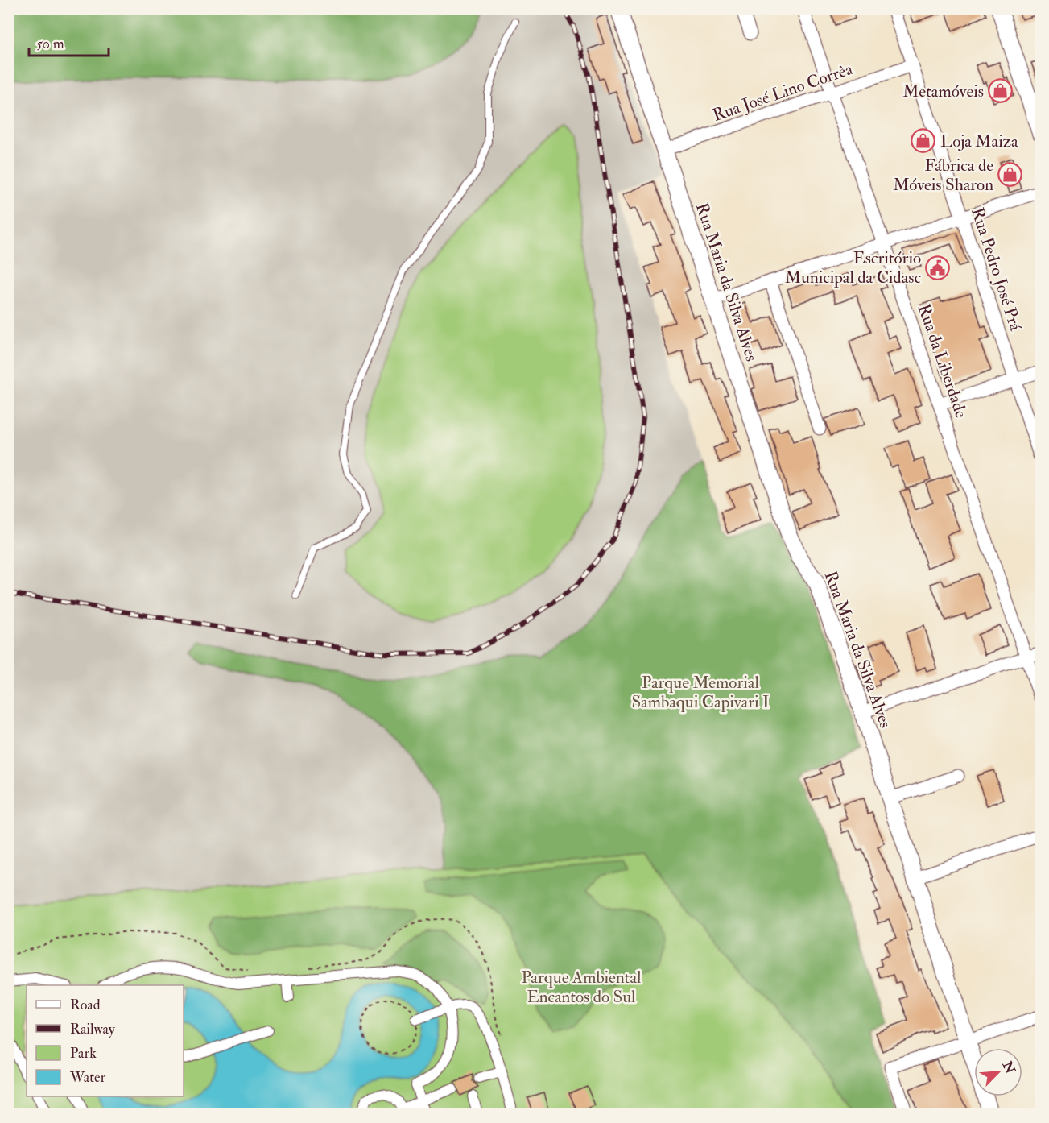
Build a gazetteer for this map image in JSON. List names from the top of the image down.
{
  "streets": {
    "street": [
      "Rua José Lino Corrêa",
      "Rua Pedro José Prá",
      "Rua Maria da Silva Alves",
      "Rua da Liberdade"
    ]
  },
  "crossings": [
    ["Rua José Lino Corrêa", "Rua Pedro José Prá"],
    ["Rua José Lino Corrêa", "Rua Maria da Silva Alves"],
    ["Rua José Lino Corrêa", "Rua da Liberdade"]
  ],
  "parks": ["Parque Memorial Sambaqui Capivari I", "Parque Ambiental Encantos do Sul"],
  "places": {
    "shop": ["Metamóveis", "Loja Maiza", "Fábrica de Móveis Sharon"],
    "public building": ["Escritório Municipal da Cidasc"]
  },
  "legend": [
    "Road",
    "Railway",
    "Park",
    "Water"
  ],
  "scale_bar": "50 m",
  "north": "top right"
}
